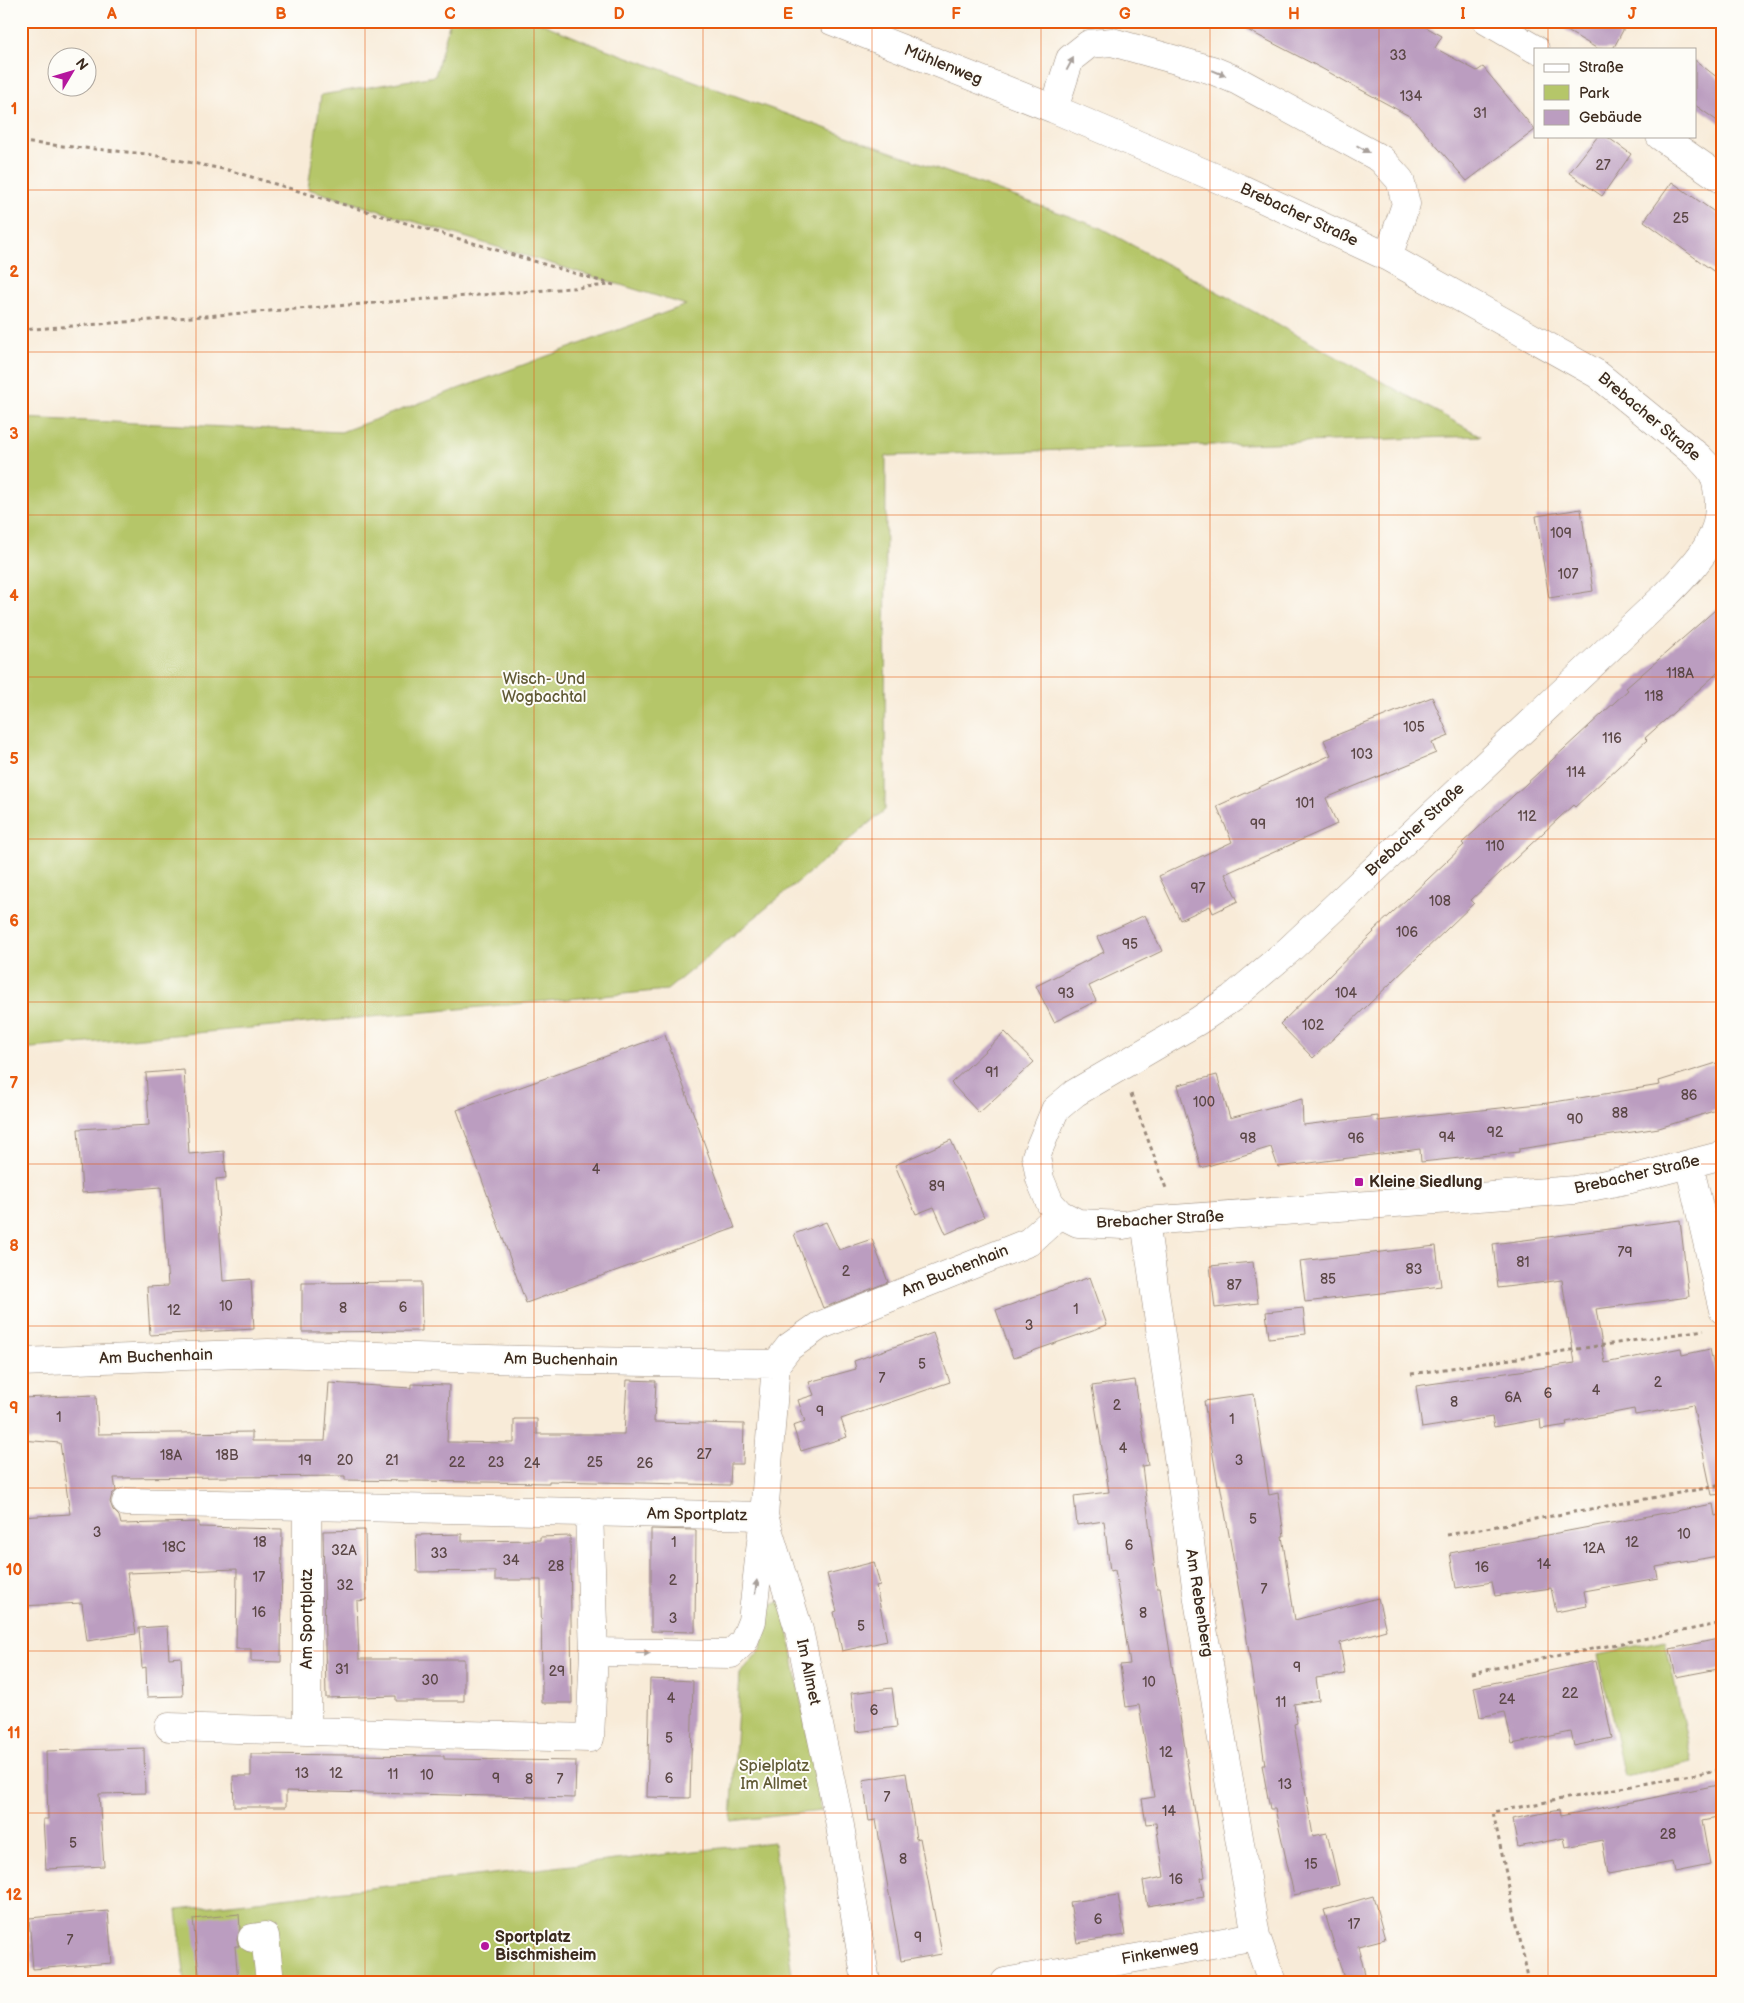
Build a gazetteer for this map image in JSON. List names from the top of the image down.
{
  "streets": {
    "street": [
      "Mühlenweg",
      "Brebacher Straße",
      "Am Buchenhain",
      "Am Sportplatz",
      "Am Rebenberg",
      "Im Allmet",
      "Finkenweg"
    ]
  },
  "crossings": [
    ["Mühlenweg", "Brebacher Straße"],
    ["Brebacher Straße", "Am Buchenhain"],
    ["Brebacher Straße", "Am Rebenberg"],
    ["Am Buchenhain", "Im Allmet"],
    ["Am Sportplatz", "Im Allmet"],
    ["Am Rebenberg", "Finkenweg"]
  ],
  "parks": ["Wisch- Und Wogbachtal", "Spielplatz Im Allmet"],
  "places": {
    "transit": ["Kleine Siedlung"],
    "other": ["Sportplatz Bischmisheim"]
  },
  "house_numbers": [
    "33",
    "134",
    "31",
    "27",
    "25",
    "109",
    "107",
    "118A",
    "118",
    "105",
    "116",
    "103",
    "114",
    "101",
    "112",
    "99",
    "110",
    "97",
    "108",
    "106",
    "95",
    "93",
    "104",
    "102",
    "91",
    "86",
    "100",
    "88",
    "90",
    "92",
    "94",
    "98",
    "96",
    "4",
    "89",
    "79",
    "81",
    "83",
    "2",
    "85",
    "87",
    "10",
    "6",
    "8",
    "1",
    "12",
    "3",
    "5",
    "7",
    "2",
    "4",
    "6",
    "6A",
    "8",
    "2",
    "9",
    "1",
    "1",
    "4",
    "27",
    "18A",
    "18B",
    "19",
    "20",
    "21",
    "3",
    "22",
    "23",
    "25",
    "24",
    "26",
    "5",
    "3",
    "10",
    "18",
    "1",
    "12",
    "6",
    "18C",
    "12A",
    "32A",
    "33",
    "34",
    "14",
    "28",
    "16",
    "17",
    "2",
    "32",
    "7",
    "16",
    "8",
    "3",
    "5",
    "9",
    "31",
    "29",
    "30",
    "10",
    "22",
    "4",
    "24",
    "11",
    "6",
    "5",
    "12",
    "13",
    "12",
    "11",
    "10",
    "9",
    "6",
    "8",
    "7",
    "13",
    "7",
    "14",
    "28",
    "5",
    "8",
    "15",
    "16",
    "6",
    "17",
    "9",
    "7"
  ],
  "legend": ["Straße", "Park", "Gebäude"],
  "north": "top right",
  "grid": {
    "columns": [
      "A",
      "B",
      "C",
      "D",
      "E",
      "F",
      "G",
      "H",
      "I",
      "J"
    ],
    "rows": [
      "1",
      "2",
      "3",
      "4",
      "5",
      "6",
      "7",
      "8",
      "9",
      "10",
      "11",
      "12"
    ]
  }
}
